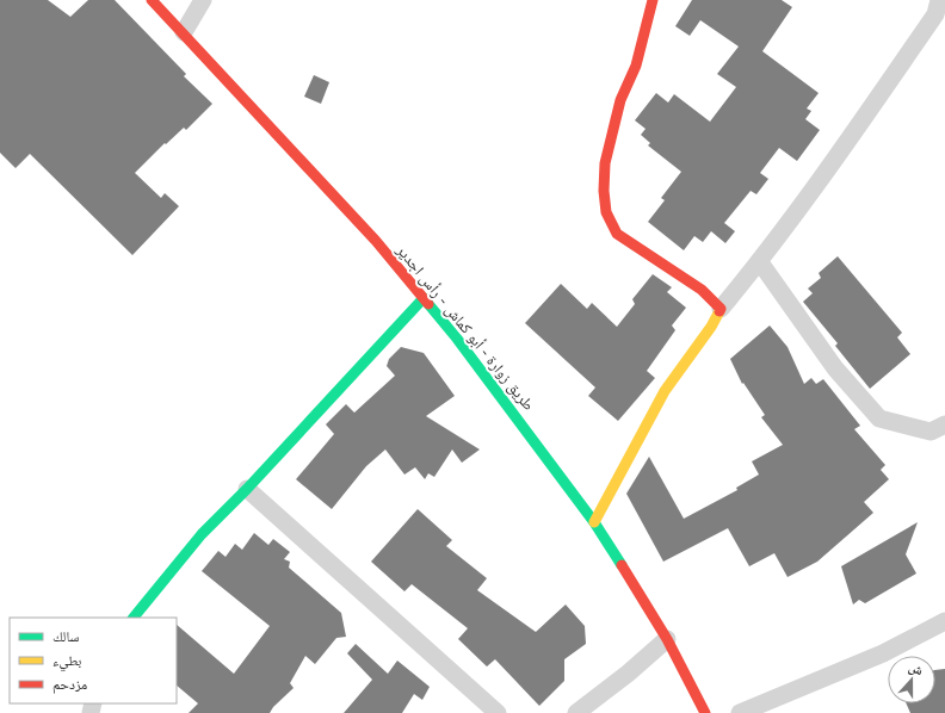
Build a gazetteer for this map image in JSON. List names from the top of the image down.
{
  "streets": {
    "street": ["طريق زوارة - أبو كماش - رأس اجدير"]
  },
  "legend": ["سالك", "بطيء", "مزدحم"],
  "north": "top"
}
